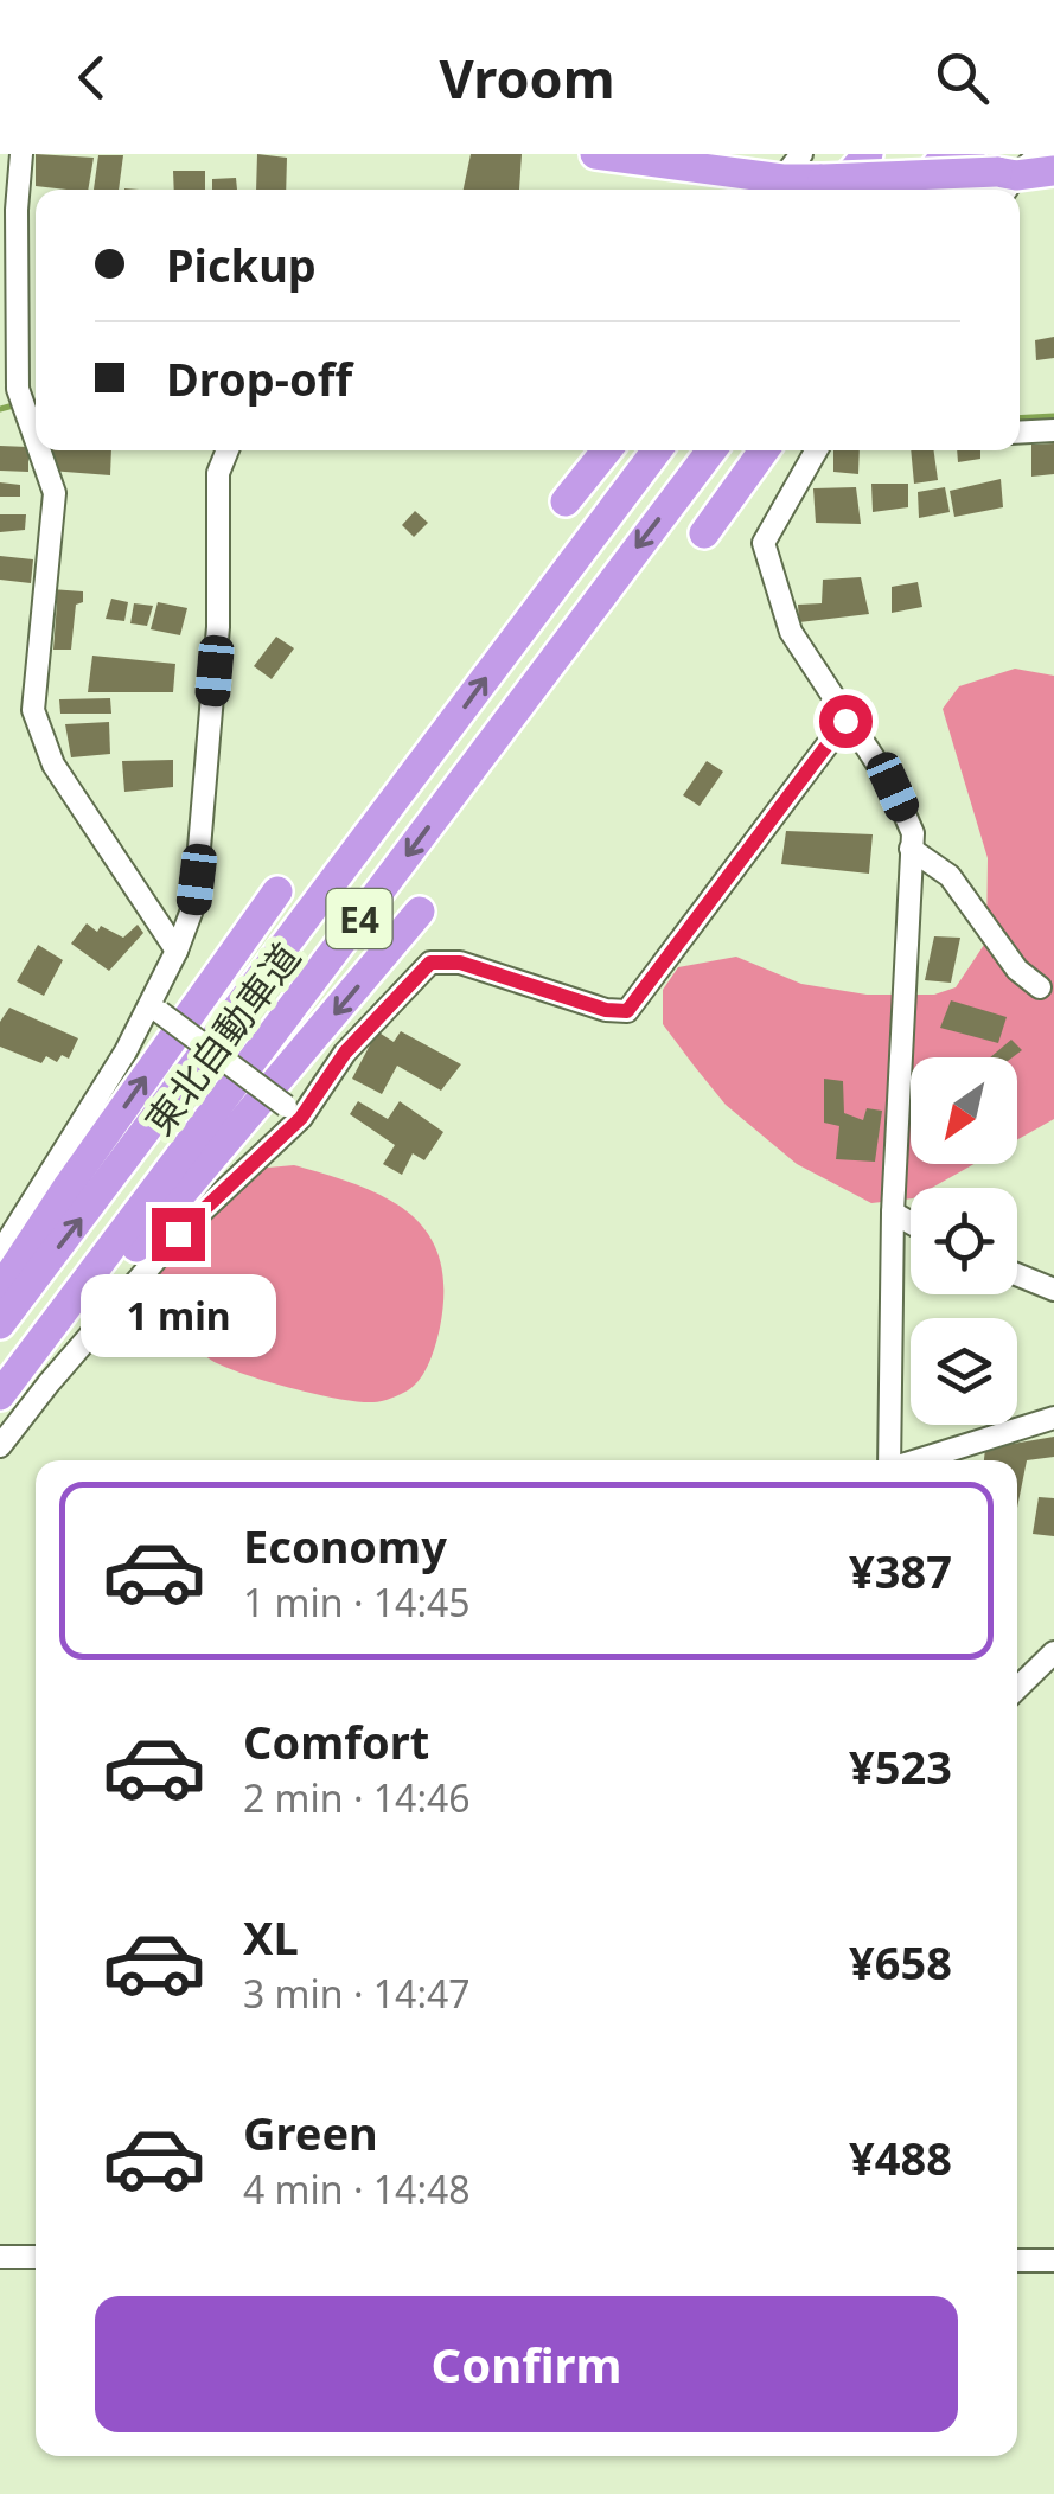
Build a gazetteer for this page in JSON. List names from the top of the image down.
{
  "streets": {
    "highway": ["E4", "東北自動車道"]
  },
  "north": "bottom left",
  "page": {
    "header": "Vroom",
    "banner": ["Pickup", "Drop-off"],
    "bubble": "1 min",
    "list": [
      {
        "name": "Economy",
        "note": "1 min · 14:45",
        "value": "¥387"
      },
      {
        "name": "Comfort",
        "note": "2 min · 14:46",
        "value": "¥523"
      },
      {
        "name": "XL",
        "note": "3 min · 14:47",
        "value": "¥658"
      },
      {
        "name": "Green",
        "note": "4 min · 14:48",
        "value": "¥488"
      }
    ],
    "buttons": "Confirm"
  }
}
